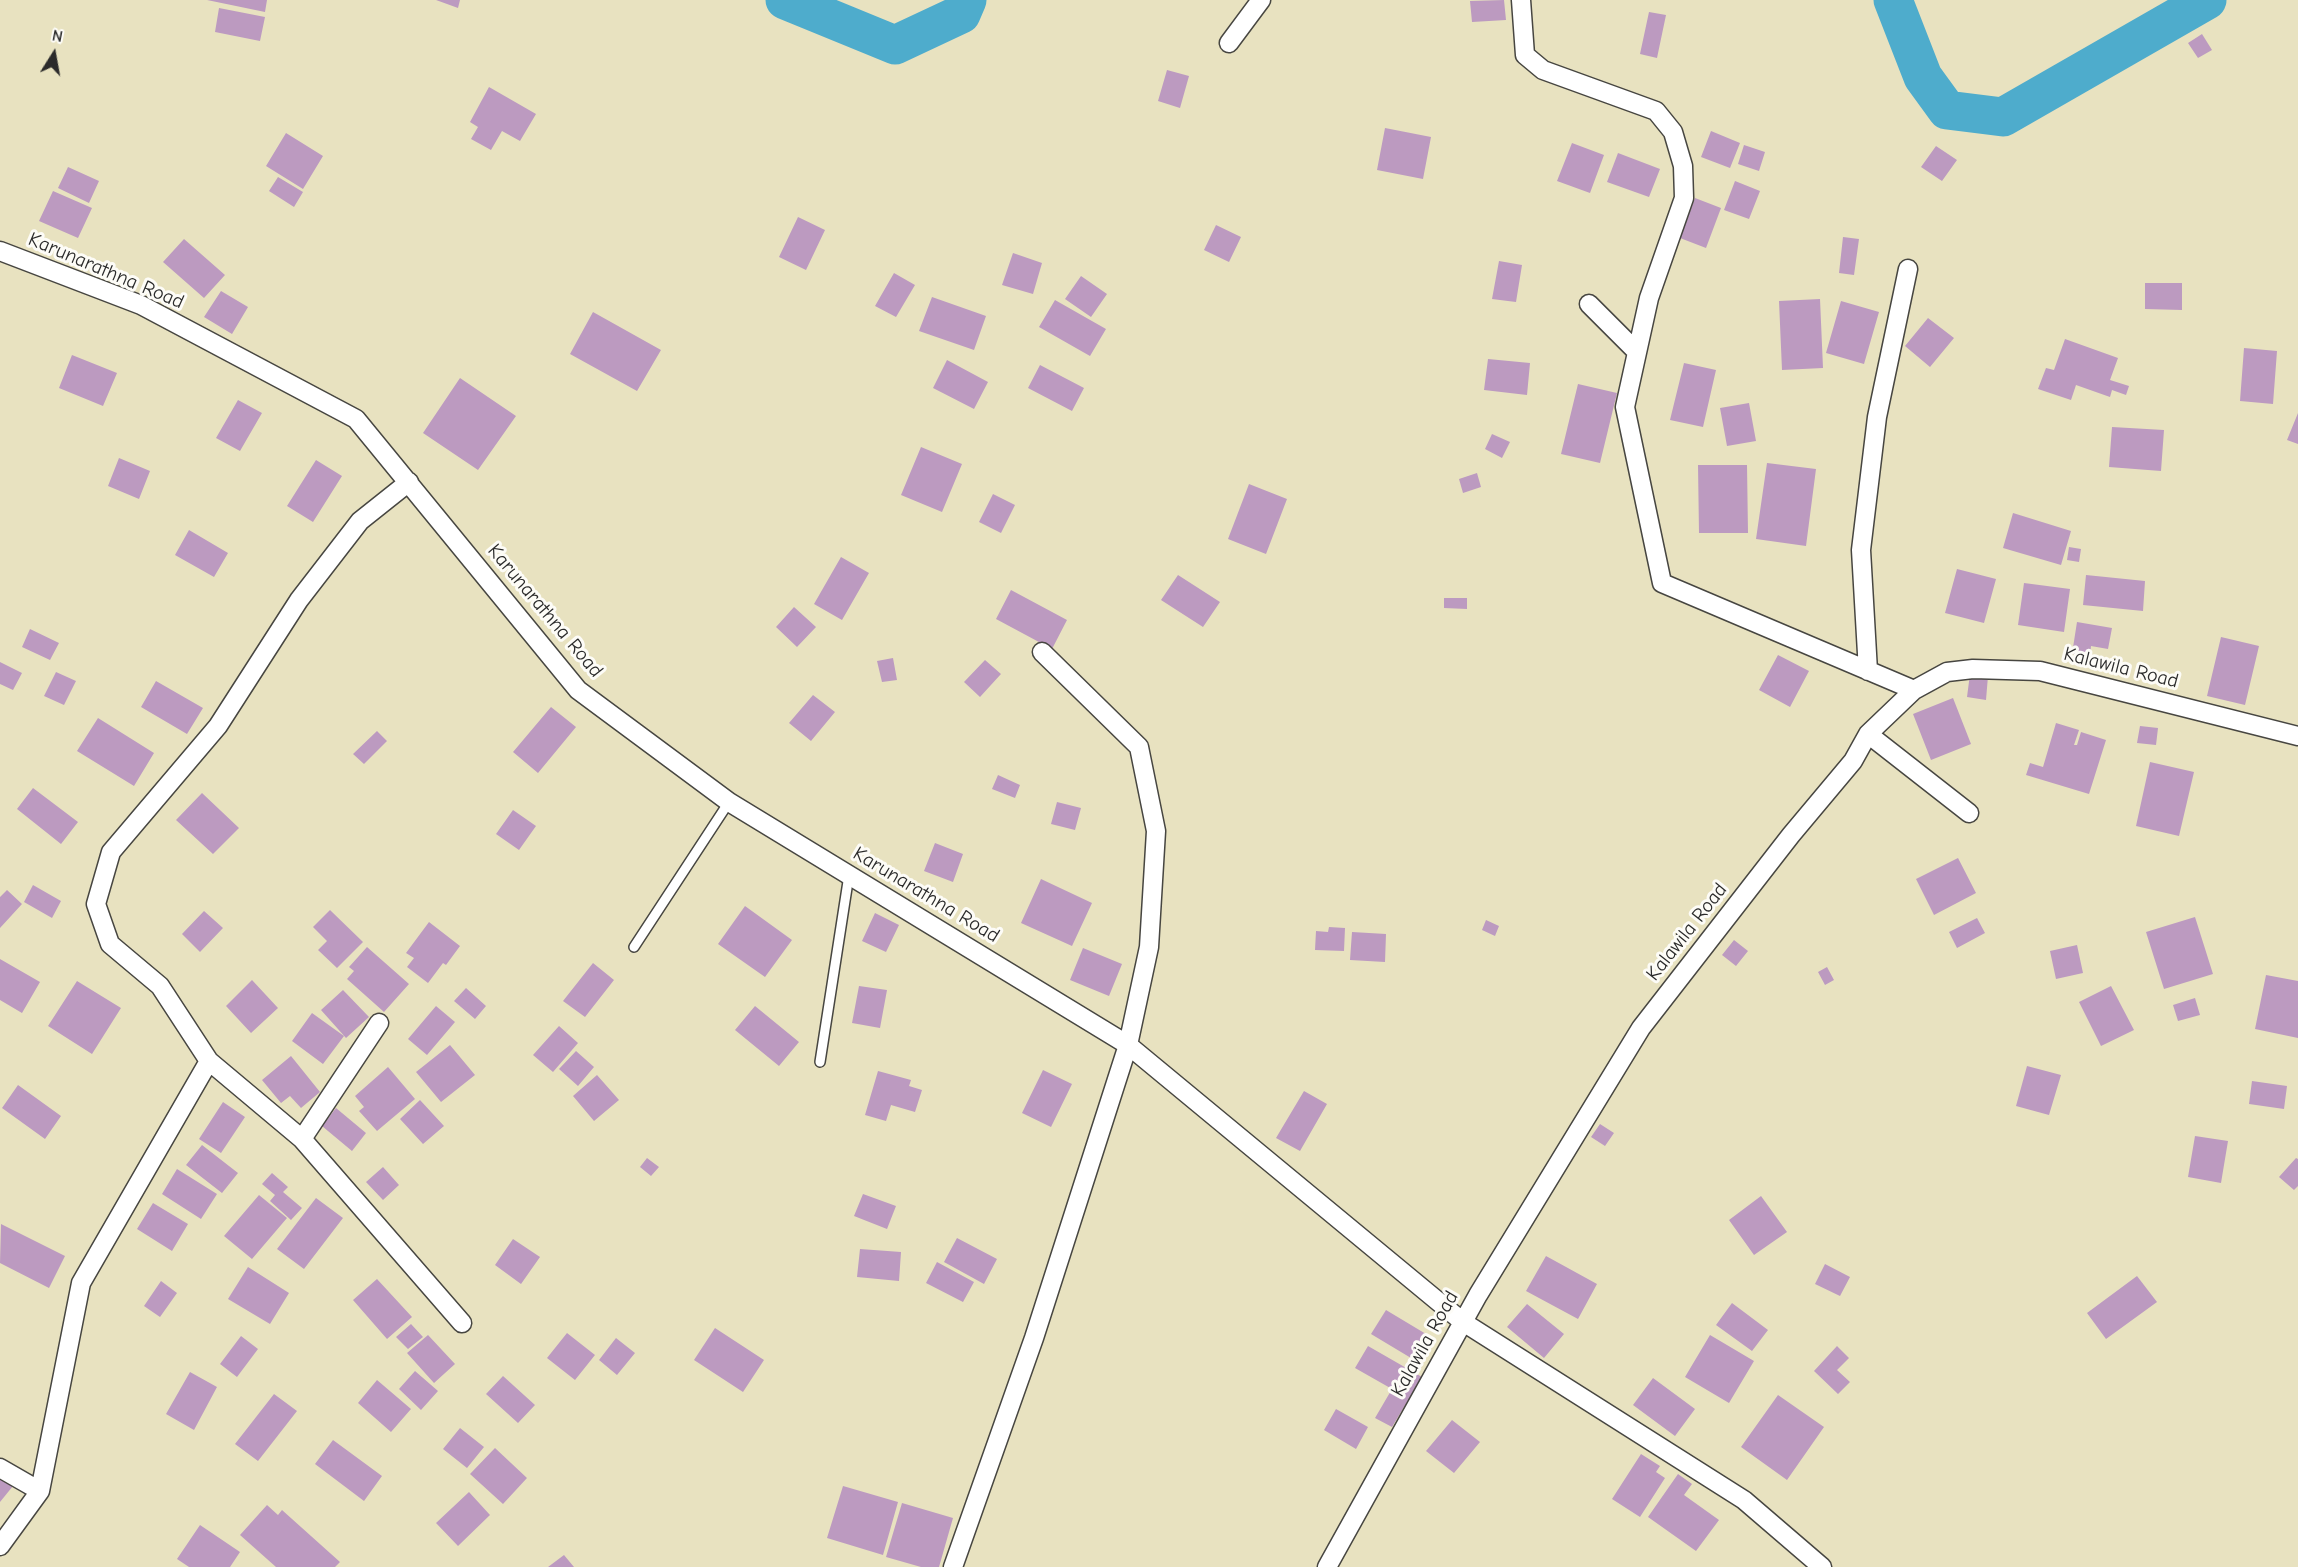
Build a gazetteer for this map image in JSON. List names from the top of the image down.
{
  "streets": {
    "street": ["Karunarathna Road", "Kalawila Road"]
  },
  "crossings": [
    ["Karunarathna Road", "Kalawila Road"]
  ],
  "north": "top"
}
